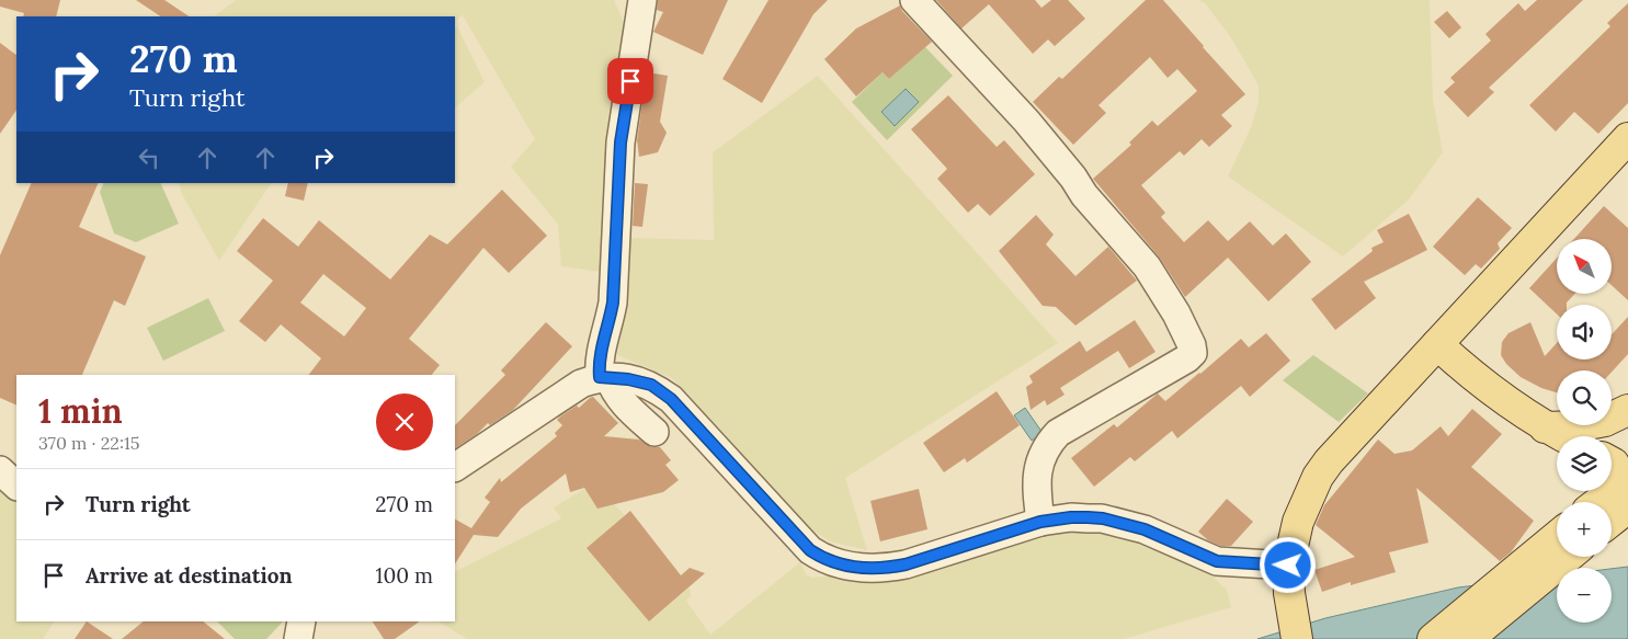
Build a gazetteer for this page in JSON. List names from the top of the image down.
{
  "north": "top left",
  "page": {
    "turn": ["270 m", "Turn right"],
    "map_buttons": ["+", "−"],
    "heading": ["1 min", "370 m · 22:15"],
    "list": [
      {
        "name": "Turn right",
        "value": "270 m"
      },
      {
        "name": "Arrive at destination",
        "value": "100 m"
      }
    ]
  }
}
